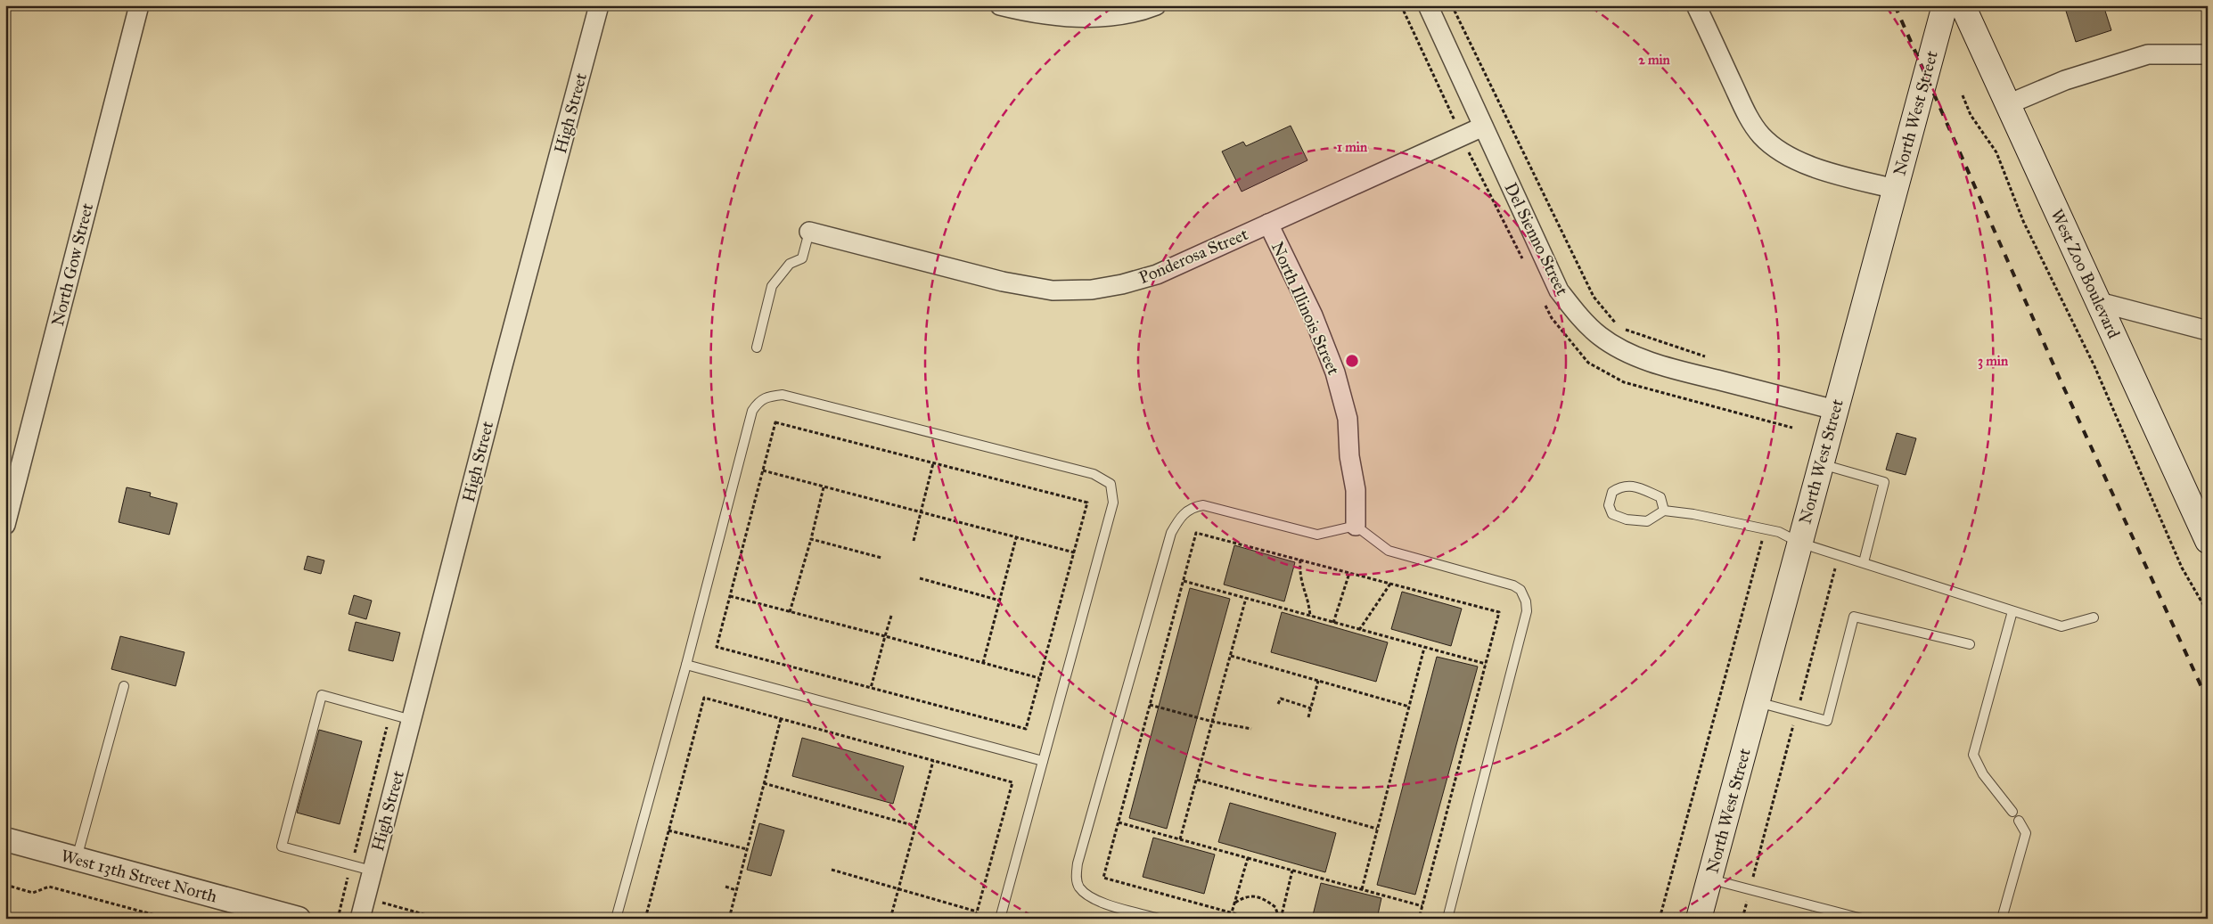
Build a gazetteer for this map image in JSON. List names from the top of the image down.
{
  "streets": {
    "main road": ["North West Street", "West Zoo Boulevard"],
    "street": [
      "High Street",
      "Del Sienno Street",
      "Ponderosa Street",
      "North Gow Street",
      "North Illinois Street",
      "West 13th Street North"
    ]
  },
  "crossings": [
    ["North West Street", "Del Sienno Street"],
    ["Del Sienno Street", "Ponderosa Street"],
    ["Ponderosa Street", "North Illinois Street"]
  ],
  "rings": ["2 min", "1 min", "3 min"]
}
